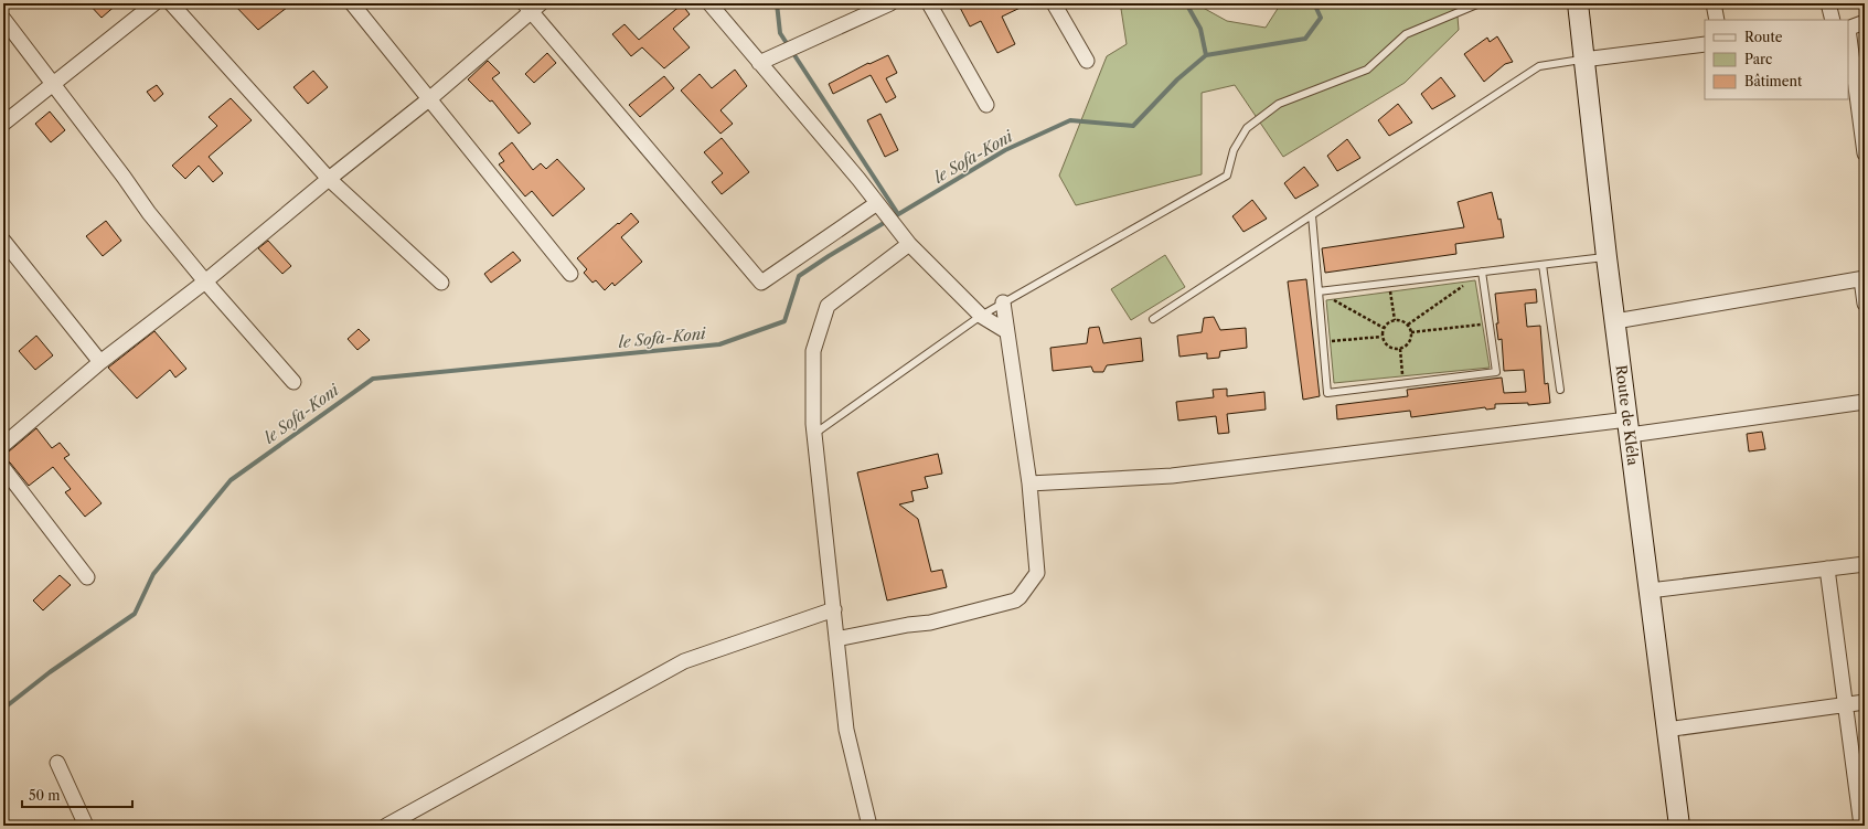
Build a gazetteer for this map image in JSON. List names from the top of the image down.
{
  "streets": {
    "main road": ["Route de Kléla"]
  },
  "water": ["le Sofa-Koni"],
  "legend": ["Route", "Parc", "Bâtiment"],
  "scale_bar": "50 m"
}
